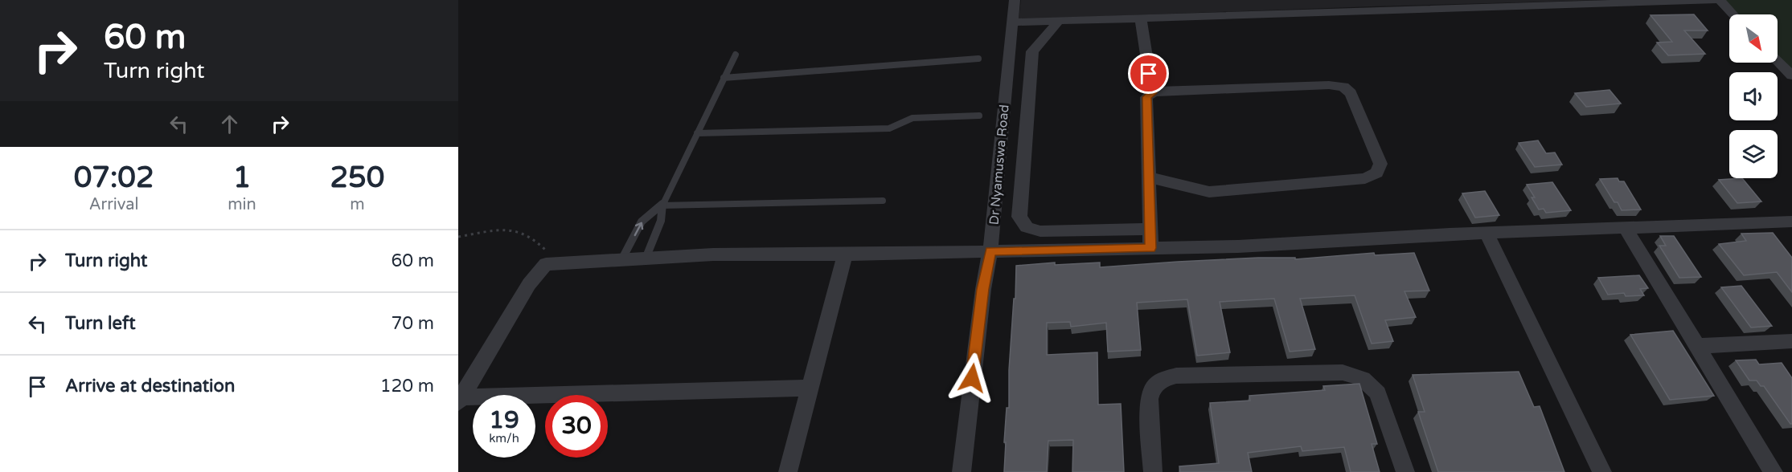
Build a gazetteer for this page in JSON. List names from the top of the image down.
{
  "streets": {
    "street": ["Dr Nyamuswa Road"]
  },
  "north": "bottom right",
  "page": {
    "turn": ["60 m", "Turn right"],
    "eta": [
      "07:02",
      "Arrival",
      "1",
      "min",
      "250",
      "m"
    ],
    "list": [
      {
        "name": "Turn right",
        "value": "60 m"
      },
      {
        "name": "Turn left",
        "value": "70 m"
      },
      {
        "name": "Arrive at destination",
        "value": "120 m"
      }
    ],
    "speed": "19 km/h",
    "limit": "30"
  }
}
